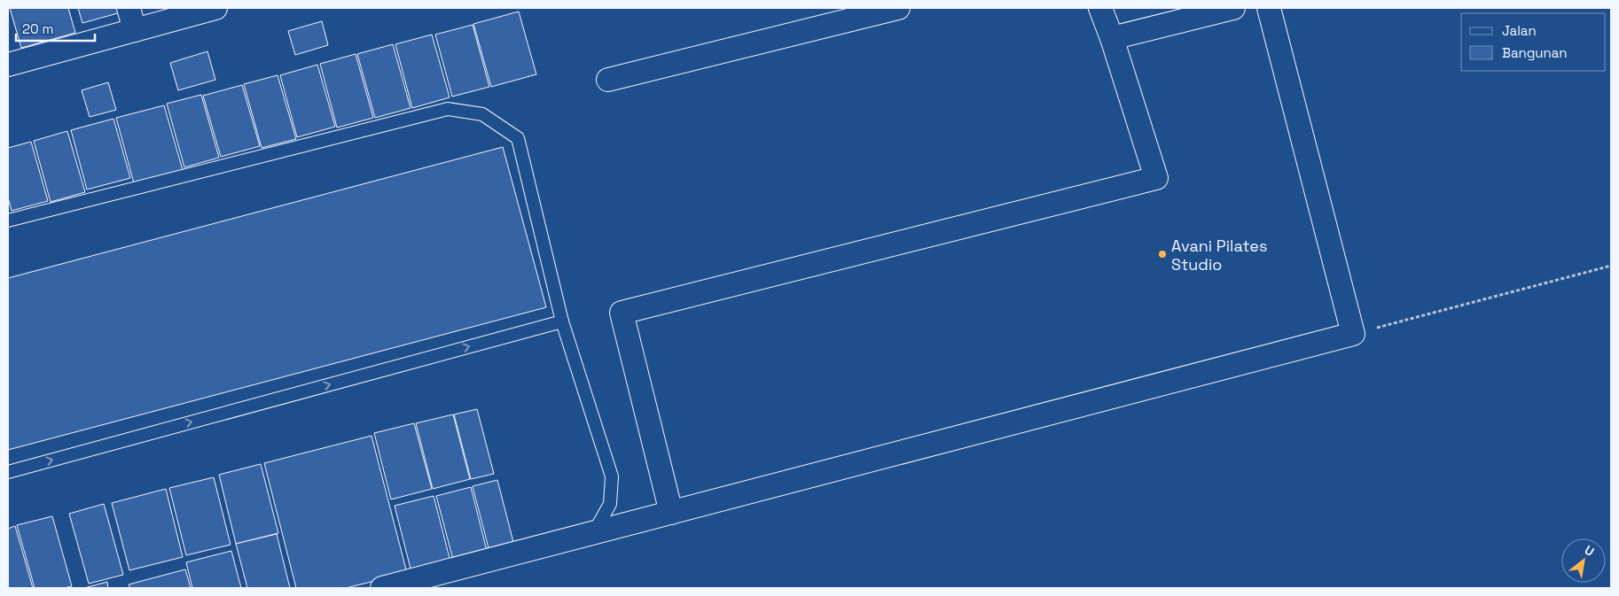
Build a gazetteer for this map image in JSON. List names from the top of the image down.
{
  "places": ["Avani Pilates Studio"],
  "legend": ["Jalan", "Bangunan"],
  "scale_bar": "20 m",
  "north": "top right"
}
